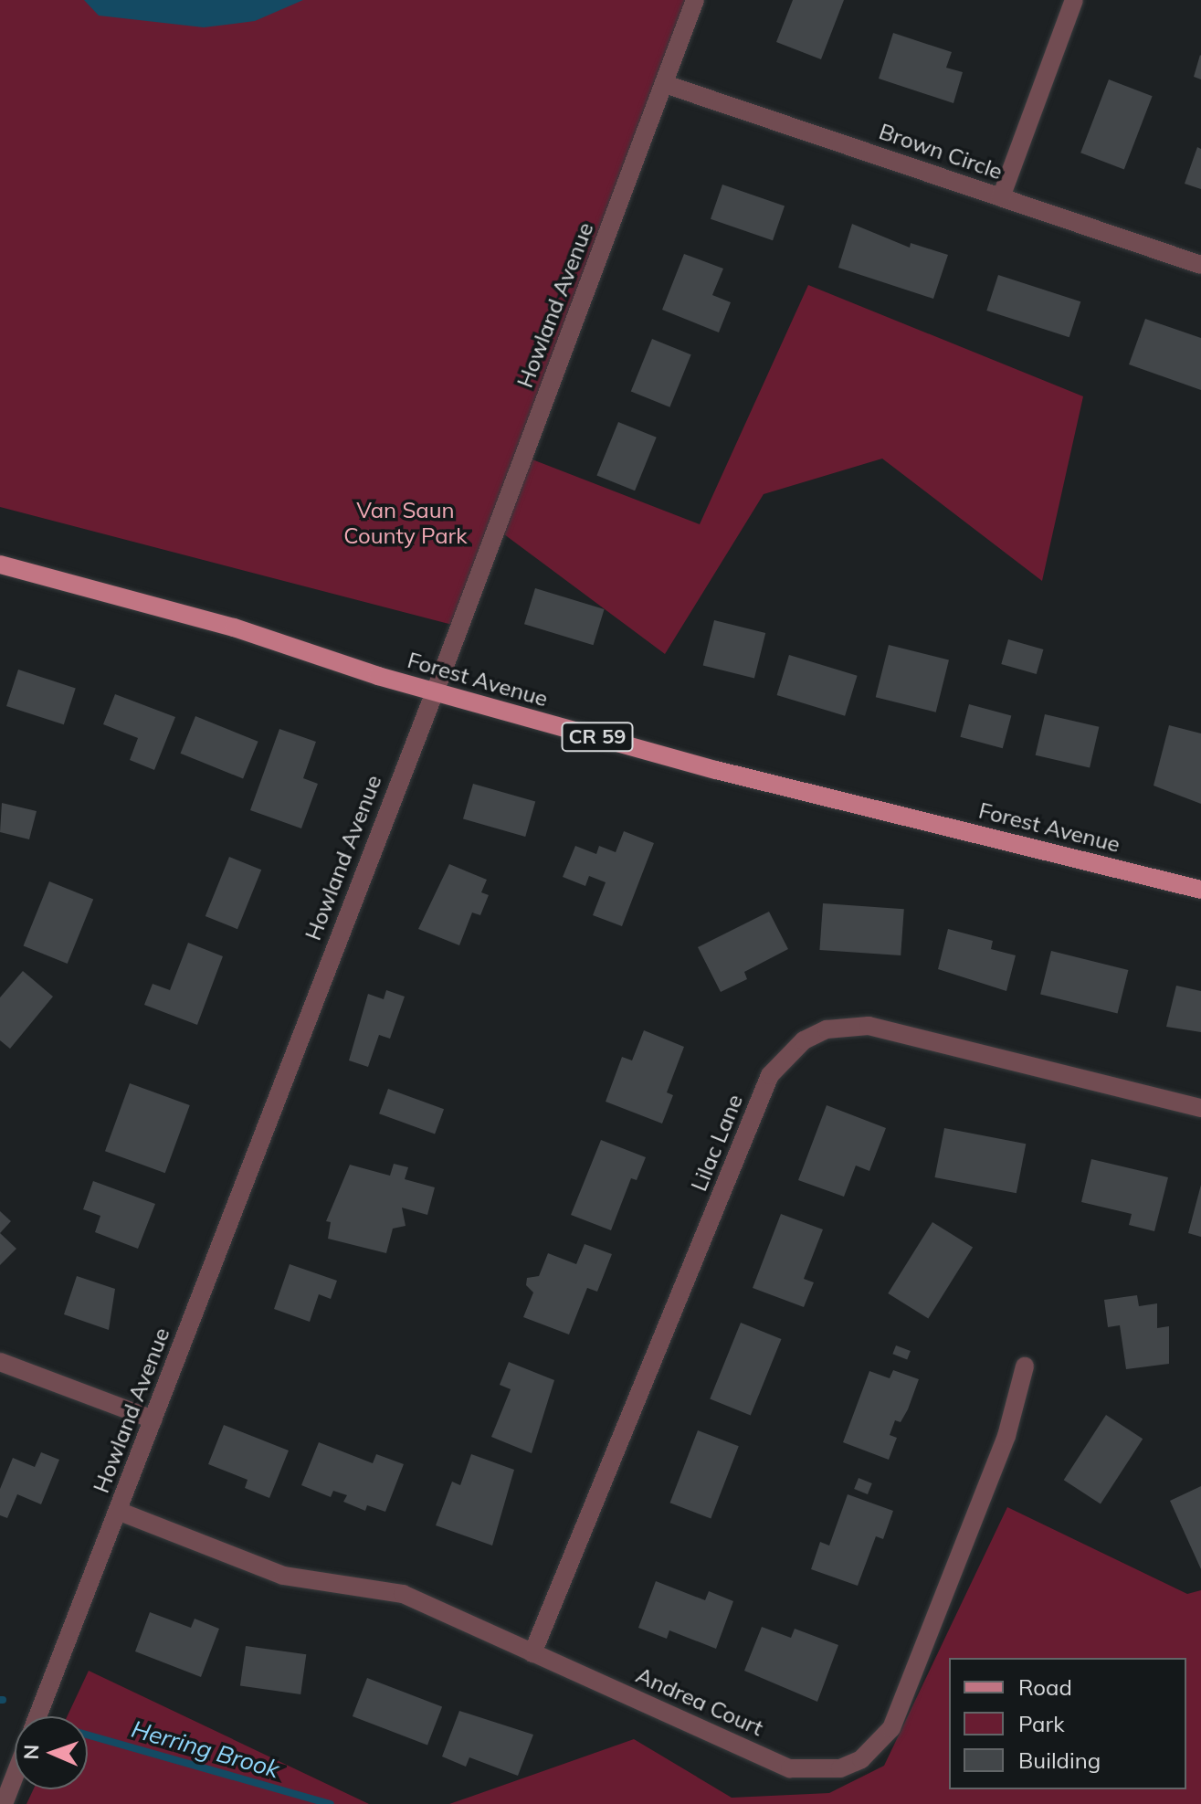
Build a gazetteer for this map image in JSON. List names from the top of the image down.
{
  "streets": {
    "main road": ["Forest Avenue", "CR 59"],
    "street": [
      "Brown Circle",
      "Howland Avenue",
      "Lilac Lane",
      "Andrea Court"
    ]
  },
  "crossings": [
    ["Brown Circle", "Howland Avenue"],
    ["Howland Avenue", "Forest Avenue"],
    ["Howland Avenue", "Andrea Court"],
    ["Lilac Lane", "Andrea Court"]
  ],
  "water": ["Herring Brook"],
  "parks": ["Van Saun County Park"],
  "legend": ["Road", "Park", "Building"],
  "north": "left"
}
